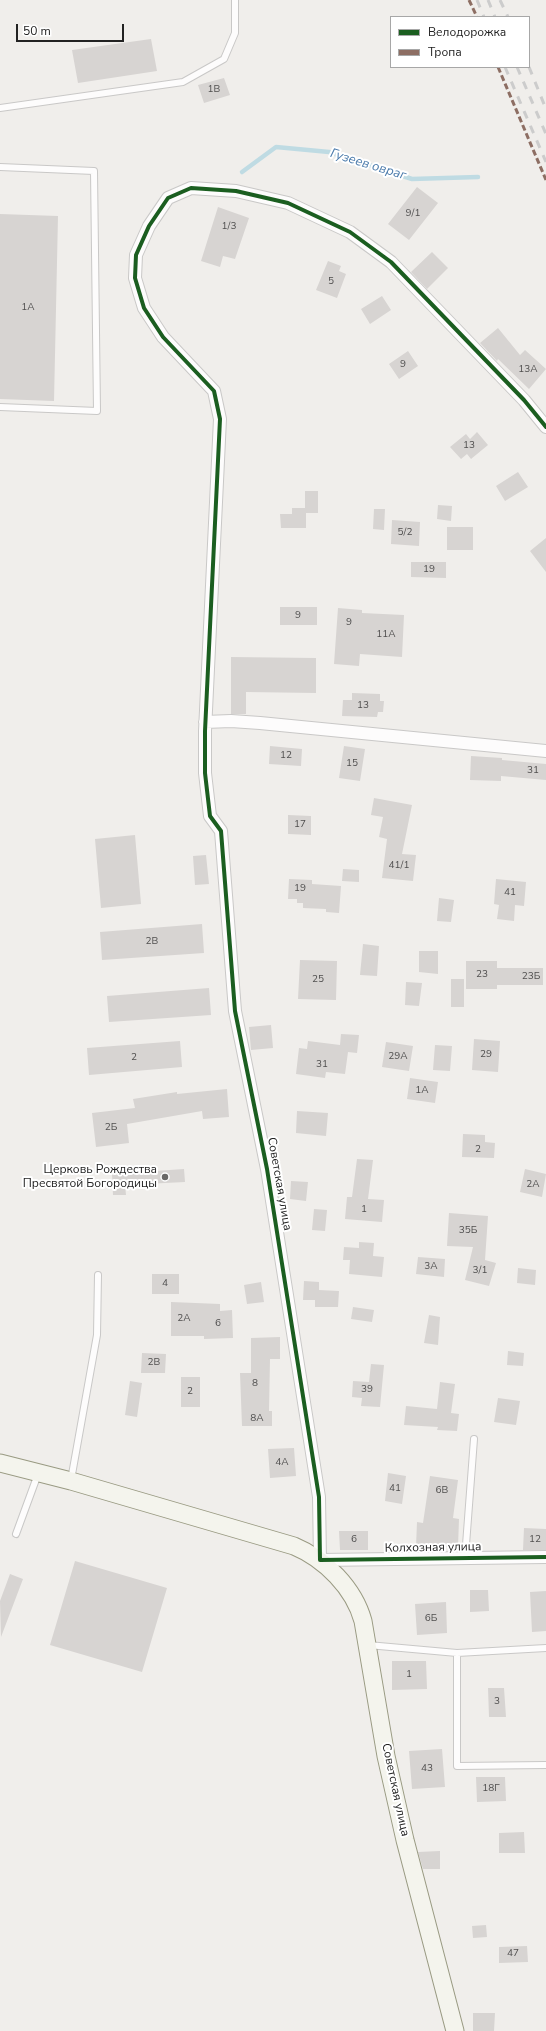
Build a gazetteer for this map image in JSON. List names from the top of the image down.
{
  "streets": {
    "street": ["Советская улица", "Колхозная улица"]
  },
  "crossings": [
    ["Советская улица", "Колхозная улица"]
  ],
  "water": ["Гузеев овраг"],
  "places": ["Церковь Рождества Пресвятой Богородицы"],
  "house_numbers": [
    "1В",
    "9/1",
    "1/3",
    "5",
    "1А",
    "9",
    "13А",
    "13",
    "5/2",
    "19",
    "9",
    "9",
    "11А",
    "13",
    "12",
    "15",
    "31",
    "17",
    "41/1",
    "19",
    "41",
    "2В",
    "23",
    "23Б",
    "25",
    "29",
    "29А",
    "2",
    "31",
    "1А",
    "2Б",
    "2",
    "2А",
    "1",
    "35Б",
    "3А",
    "3/1",
    "4",
    "2А",
    "6",
    "2В",
    "8",
    "39",
    "2",
    "8А",
    "4А",
    "41",
    "6В",
    "6",
    "12",
    "6Б",
    "1",
    "3",
    "43",
    "18Г",
    "47"
  ],
  "legend": ["Велодорожка", "Тропа"],
  "scale_bar": "50 m"
}
